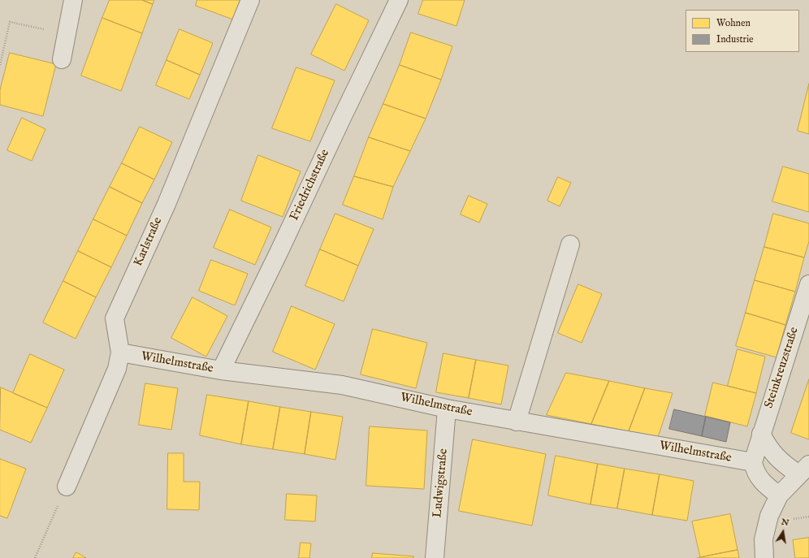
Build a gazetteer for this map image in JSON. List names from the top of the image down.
{
  "streets": {
    "street": [
      "Friedrichstraße",
      "Karlstraße",
      "Wilhelmstraße",
      "Steinkreuzstraße",
      "Ludwigstraße"
    ]
  },
  "crossings": [
    ["Friedrichstraße", "Wilhelmstraße"],
    ["Karlstraße", "Wilhelmstraße"],
    ["Wilhelmstraße", "Steinkreuzstraße"],
    ["Wilhelmstraße", "Ludwigstraße"]
  ],
  "legend": ["Wohnen", "Industrie"],
  "north": "top"
}
